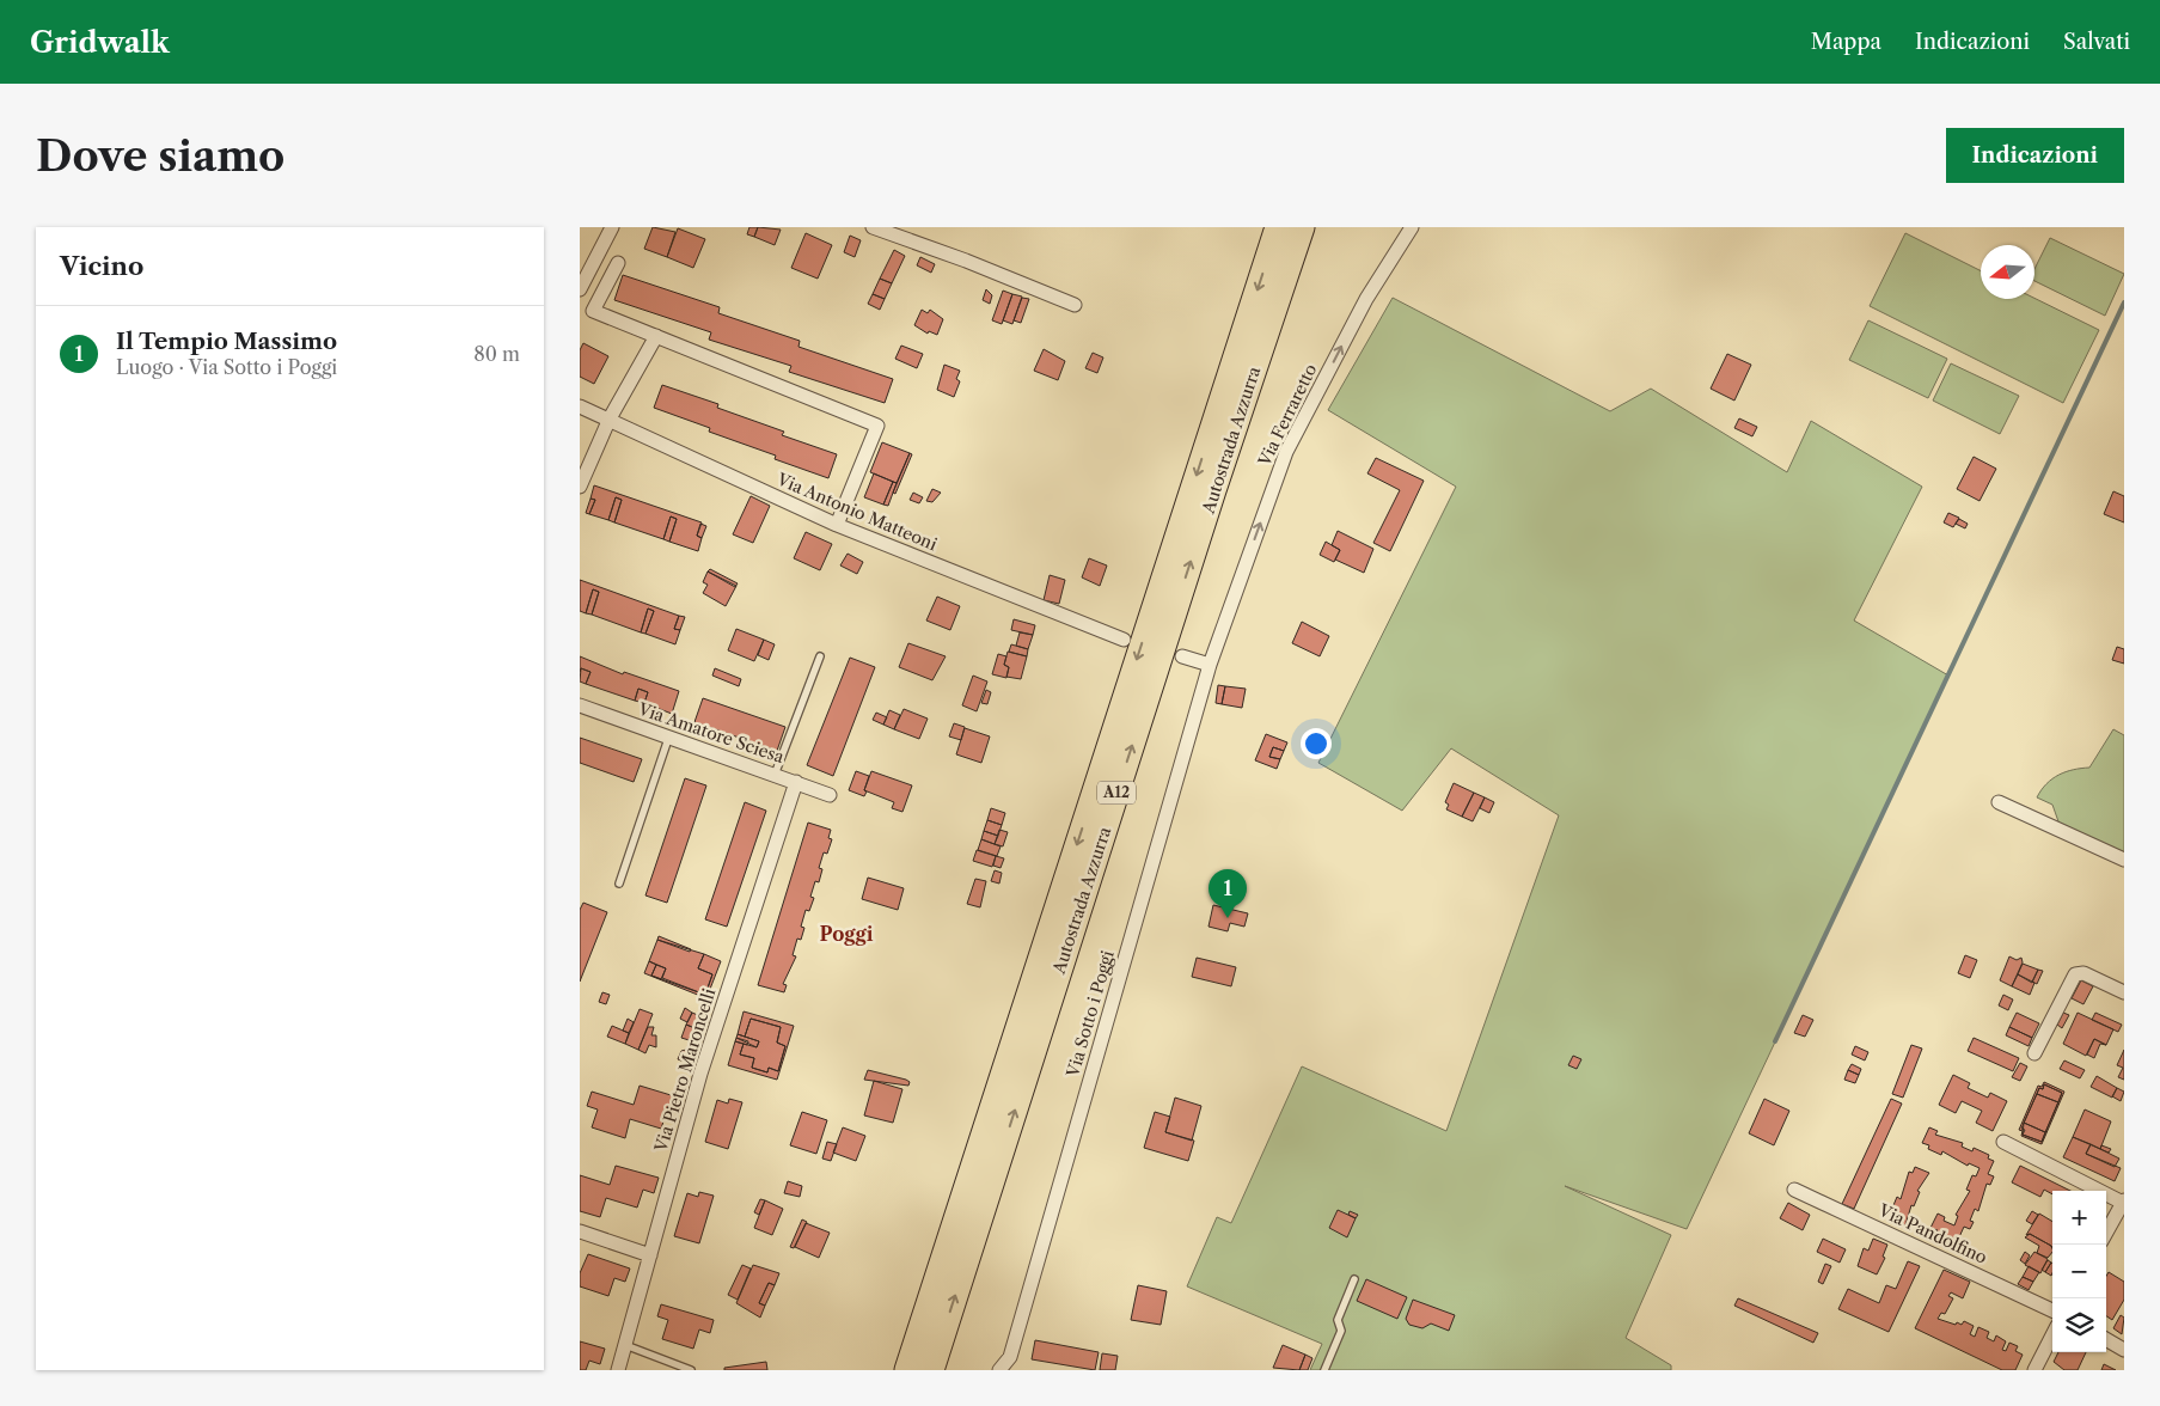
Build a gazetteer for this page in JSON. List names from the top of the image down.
{
  "streets": {
    "highway": ["Autostrada Azzurra", "A12"],
    "street": [
      "Via Ferraretto",
      "Via Antonio Matteoni",
      "Via Amatore Sciesa",
      "Via Sotto i Poggi",
      "Via Pietro Maroncelli",
      "Via Pandolfino"
    ]
  },
  "crossings": [
    ["Via Ferraretto", "Via Sotto i Poggi"],
    ["Via Amatore Sciesa", "Via Pietro Maroncelli"]
  ],
  "one_way": ["Via Ferraretto"],
  "districts": ["Poggi"],
  "north": "left",
  "page": {
    "header": "Gridwalk",
    "nav": ["Mappa", "Indicazioni", "Salvati"],
    "buttons": "Indicazioni",
    "title": "Dove siamo",
    "heading": "Vicino",
    "list": [
      {
        "mark": "1",
        "name": "Il Tempio Massimo",
        "note": "Luogo · Via Sotto i Poggi",
        "value": "80 m"
      }
    ],
    "pins": "1",
    "map_buttons": ["+", "−"]
  }
}
